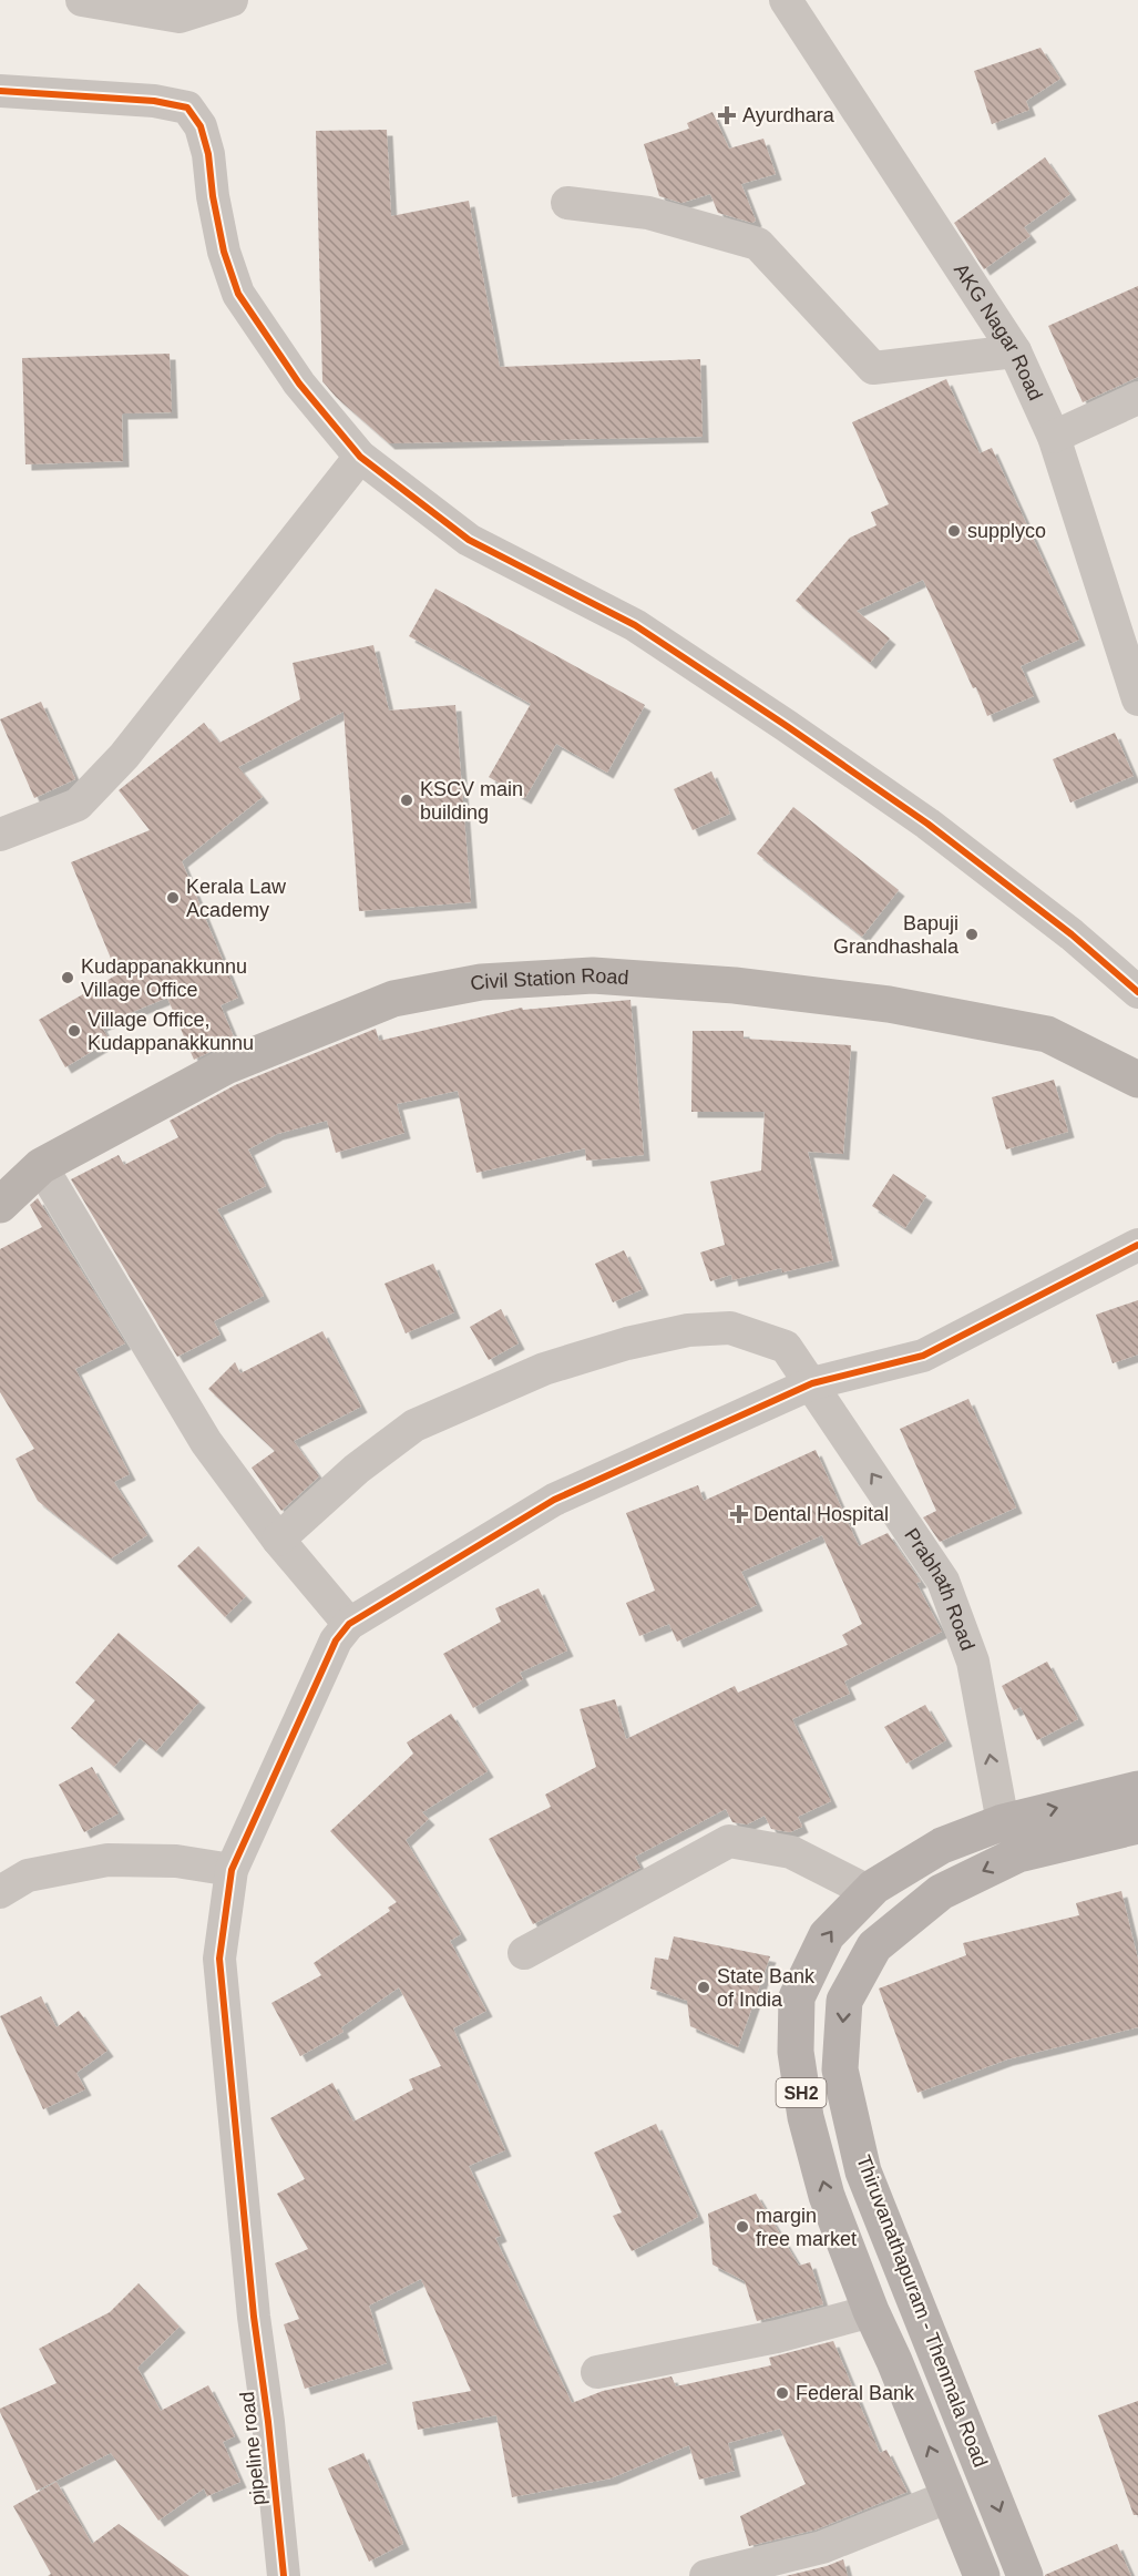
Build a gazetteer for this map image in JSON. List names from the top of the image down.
{
  "streets": {
    "main road": ["Civil Station Road", "SH2", "Thiruvanathapuram - Thenmala Road"],
    "street": ["AKG Nagar Road", "Prabhath Road", "pipeline road"]
  },
  "crossings": [
    ["Prabhath Road", "SH2"]
  ],
  "one_way": ["Prabhath Road"],
  "places": {
    "health": ["Ayurdhara", "Dental Hospital"],
    "other": [
      "supplyco",
      "KSCV main building",
      "Kerala Law Academy",
      "Bapuji Grandhashala",
      "Kudappanakkunnu Village Office",
      "Village Office, Kudappanakkunnu",
      "State Bank of India",
      "margin free market",
      "Federal Bank"
    ]
  }
}
